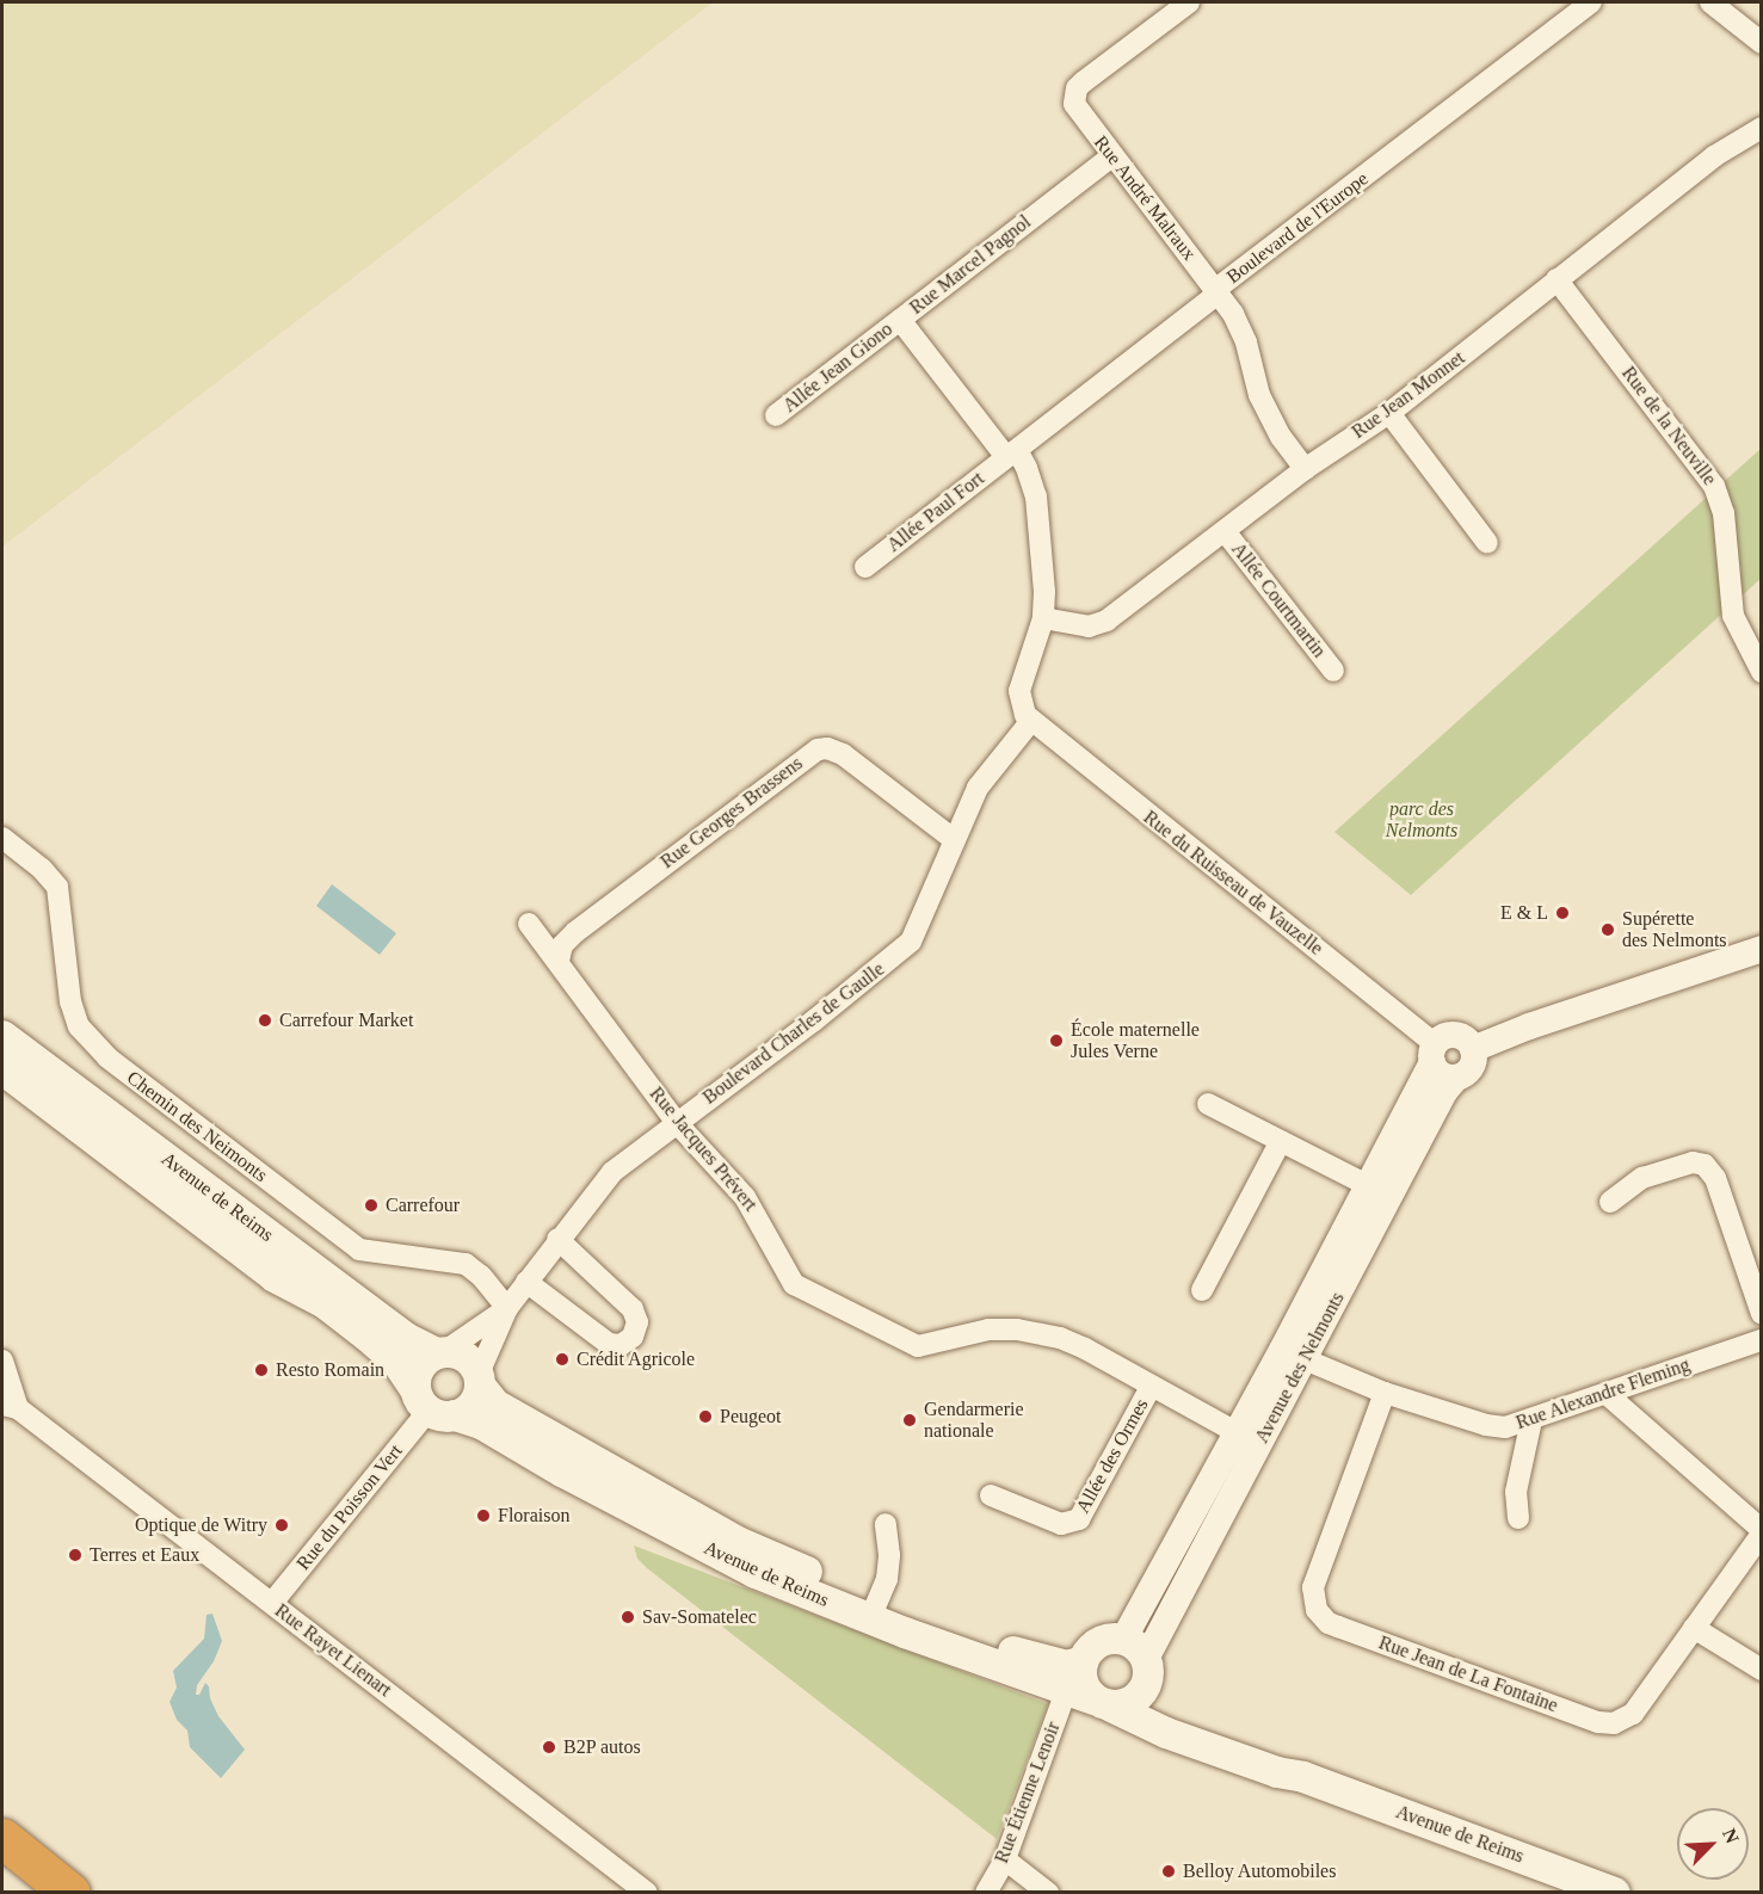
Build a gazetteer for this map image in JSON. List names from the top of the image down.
{
  "streets": {
    "main road": ["Avenue de Reims"],
    "street": [
      "Rue André Malraux",
      "Boulevard de l'Europe",
      "Rue Marcel Pagnol",
      "Allée Jean Giono",
      "Rue Jean Monnet",
      "Rue de la Neuville",
      "Allée Paul Fort",
      "Allée Courtmartin",
      "Rue Georges Brassens",
      "Rue du Ruisseau de Vauzelle",
      "Boulevard Charles de Gaulle",
      "Chemin des Neimonts",
      "Rue Jacques Prévert",
      "Avenue des Nelmonts",
      "Rue Alexandre Fleming",
      "Allée des Ormes",
      "Rue du Poisson Vert",
      "Rue Rayet Lienart",
      "Rue Jean de La Fontaine",
      "Rue Étienne Lenoir"
    ]
  },
  "crossings": [
    ["Rue André Malraux", "Boulevard de l'Europe"],
    ["Rue André Malraux", "Rue Marcel Pagnol"],
    ["Rue André Malraux", "Rue Jean Monnet"],
    ["Boulevard de l'Europe", "Rue Marcel Pagnol"],
    ["Boulevard de l'Europe", "Allée Paul Fort"],
    ["Rue Marcel Pagnol", "Allée Jean Giono"],
    ["Rue Marcel Pagnol", "Allée Paul Fort"],
    ["Rue Jean Monnet", "Rue de la Neuville"],
    ["Rue Jean Monnet", "Allée Courtmartin"],
    ["Rue Georges Brassens", "Boulevard Charles de Gaulle"],
    ["Rue Georges Brassens", "Rue Jacques Prévert"],
    ["Rue du Ruisseau de Vauzelle", "Boulevard Charles de Gaulle"],
    ["Rue du Ruisseau de Vauzelle", "Avenue des Nelmonts"],
    ["Boulevard Charles de Gaulle", "Chemin des Neimonts"],
    ["Boulevard Charles de Gaulle", "Rue Jacques Prévert"],
    ["Boulevard Charles de Gaulle", "Avenue de Reims"],
    ["Boulevard Charles de Gaulle", "Rue du Poisson Vert"],
    ["Rue Jacques Prévert", "Avenue des Nelmonts"],
    ["Rue Jacques Prévert", "Allée des Ormes"],
    ["Avenue de Reims", "Avenue des Nelmonts"],
    ["Avenue de Reims", "Rue du Poisson Vert"],
    ["Avenue de Reims", "Rue Étienne Lenoir"],
    ["Avenue des Nelmonts", "Rue Alexandre Fleming"],
    ["Avenue des Nelmonts", "Rue Étienne Lenoir"],
    ["Rue Alexandre Fleming", "Rue Jean de La Fontaine"],
    ["Rue du Poisson Vert", "Rue Rayet Lienart"]
  ],
  "parks": ["parc des Nelmonts"],
  "places": [
    "E & L",
    "Supérette des Nelmonts",
    "Carrefour Market",
    "École maternelle Jules Verne",
    "Carrefour",
    "Crédit Agricole",
    "Resto Romain",
    "Peugeot",
    "Gendarmerie nationale",
    "Floraison",
    "Optique de Witry",
    "Terres et Eaux",
    "Sav-Somatelec",
    "B2P autos",
    "Belloy Automobiles"
  ],
  "north": "top right"
}
